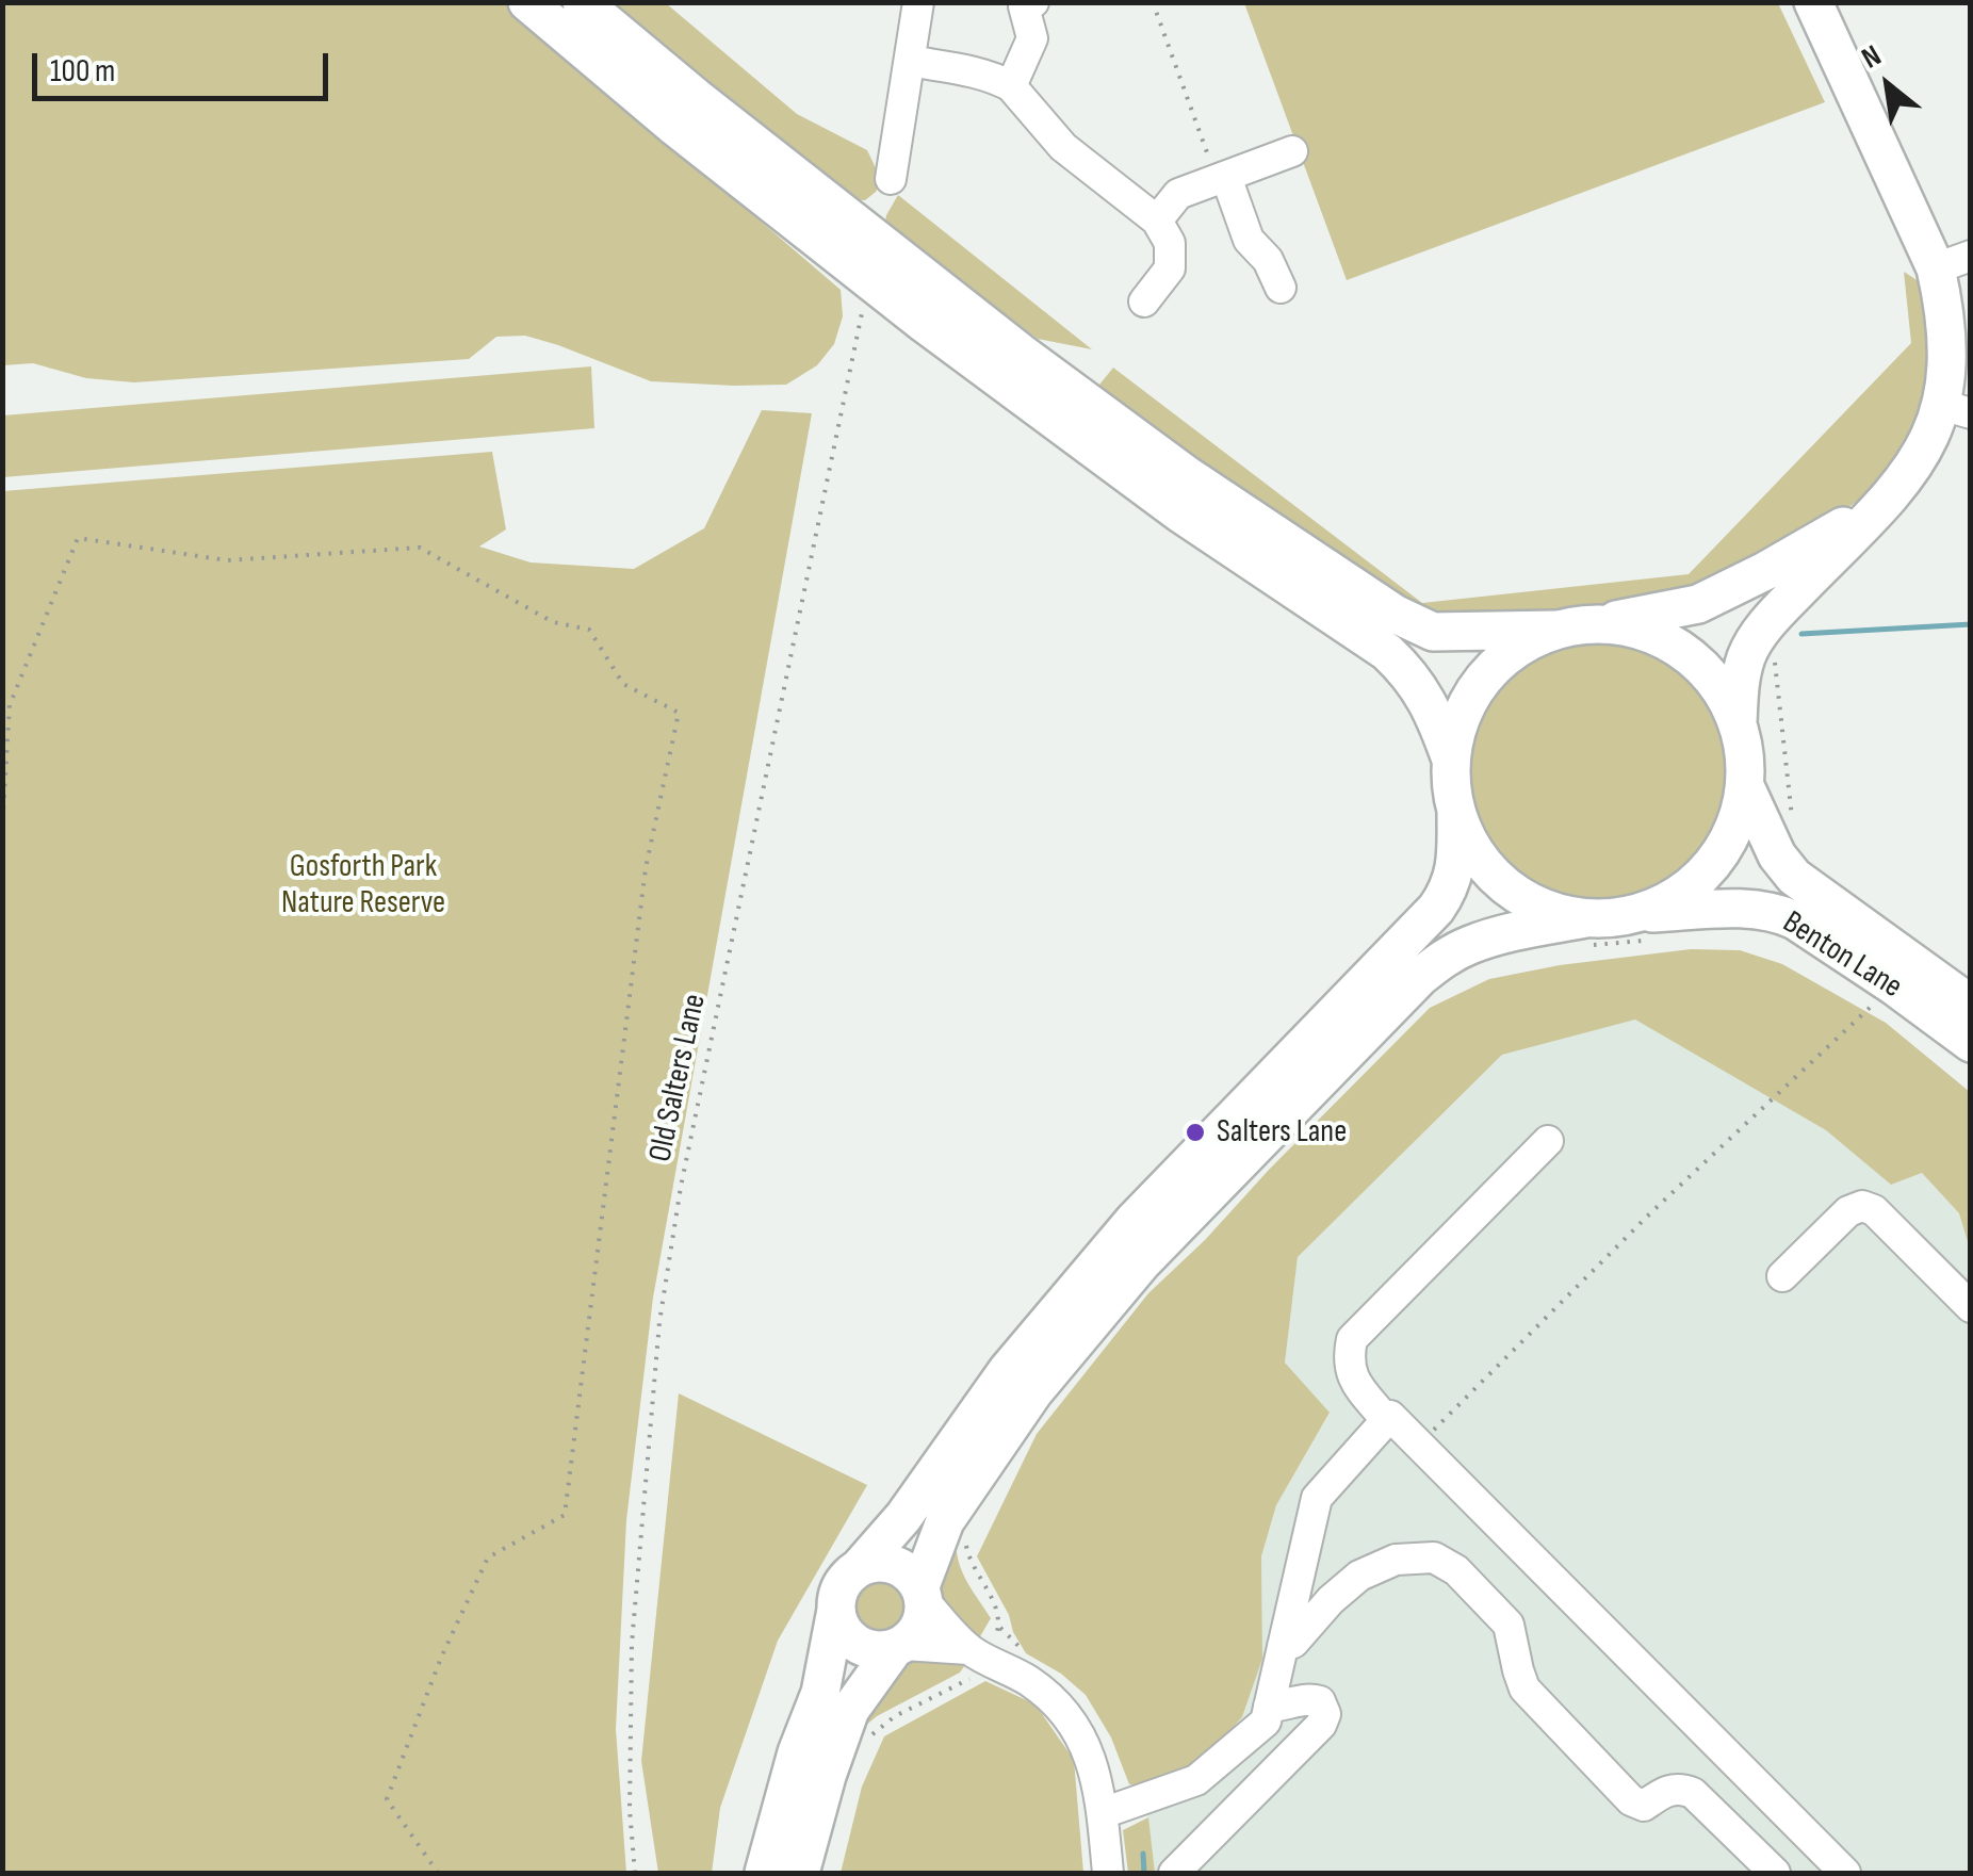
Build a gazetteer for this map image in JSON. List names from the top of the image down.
{
  "streets": {
    "main road": ["Benton Lane"],
    "path": ["Old Salters Lane"]
  },
  "parks": ["Gosforth Park Nature Reserve"],
  "places": ["Salters Lane"],
  "scale_bar": "100 m",
  "north": "top left"
}
